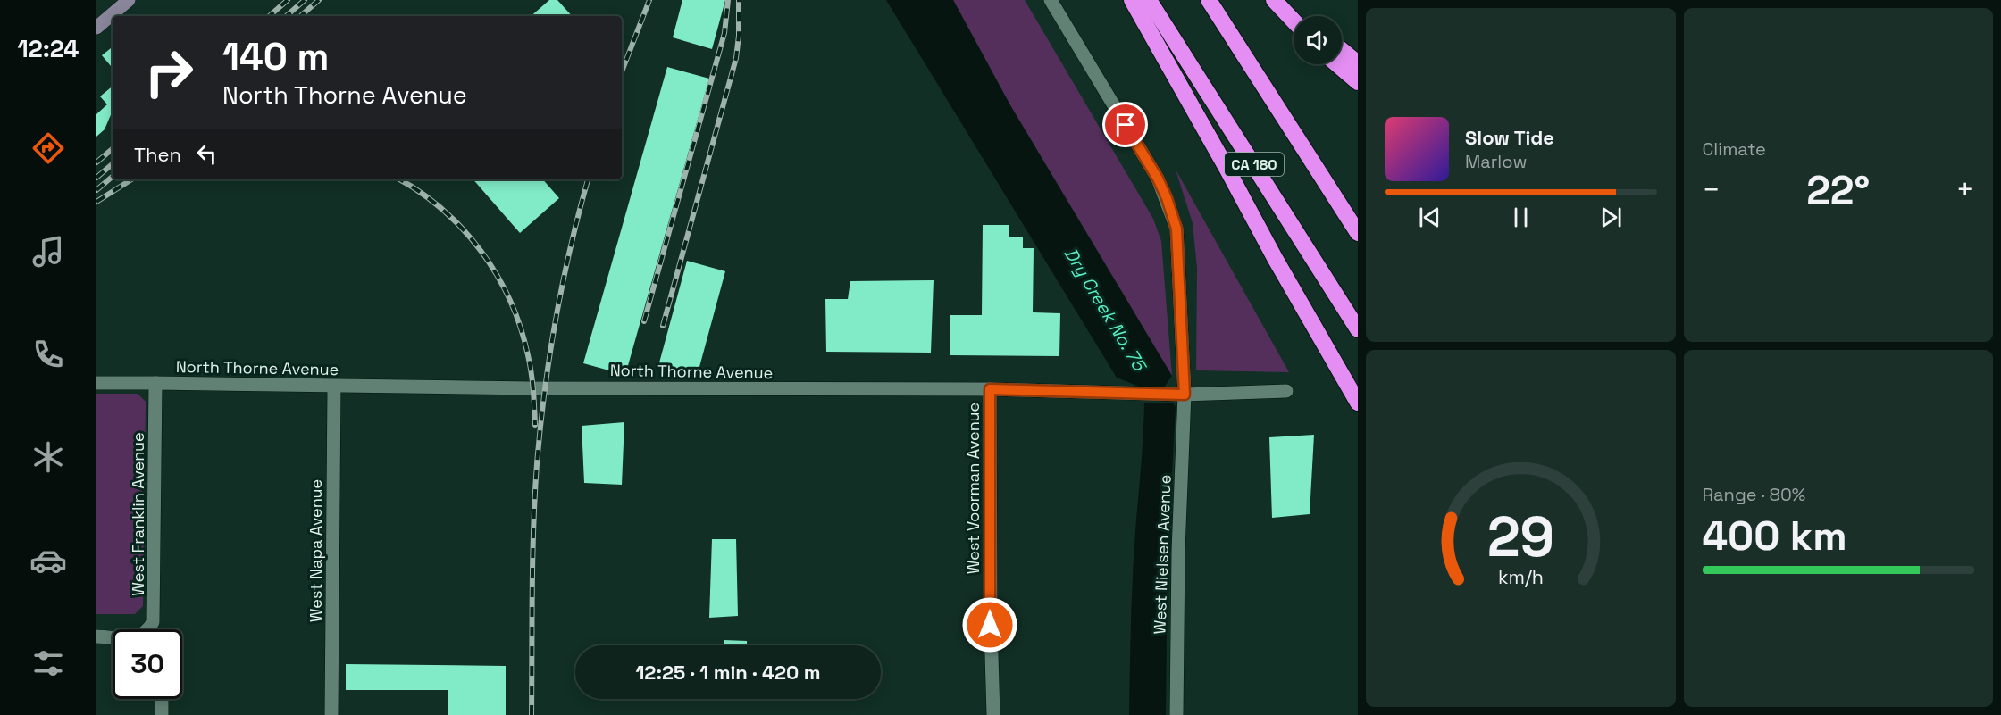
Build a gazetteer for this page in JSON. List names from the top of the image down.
{
  "streets": {
    "highway": ["CA 180"],
    "street": [
      "North Thorne Avenue",
      "West Voorman Avenue",
      "West Franklin Avenue",
      "West Napa Avenue",
      "West Nielsen Avenue"
    ]
  },
  "crossings": [
    ["North Thorne Avenue", "West Voorman Avenue"],
    ["North Thorne Avenue", "West Franklin Avenue"],
    ["North Thorne Avenue", "West Napa Avenue"],
    ["North Thorne Avenue", "West Nielsen Avenue"]
  ],
  "water": ["Dry Creek No. 75"],
  "page": {
    "tabs": "12:24",
    "tile": [
      "Climate",
      ["Range · 80%", "400 km"]
    ],
    "turn": ["140 m", "North Thorne Avenue"],
    "song": ["Slow Tide", "Marlow"],
    "then": "Then",
    "heat": ["−", "22°", "+"],
    "limit": "30",
    "trip": "12:25 · 1 min · 420 m",
    "gauge": ["29", "km/h"]
  }
}
